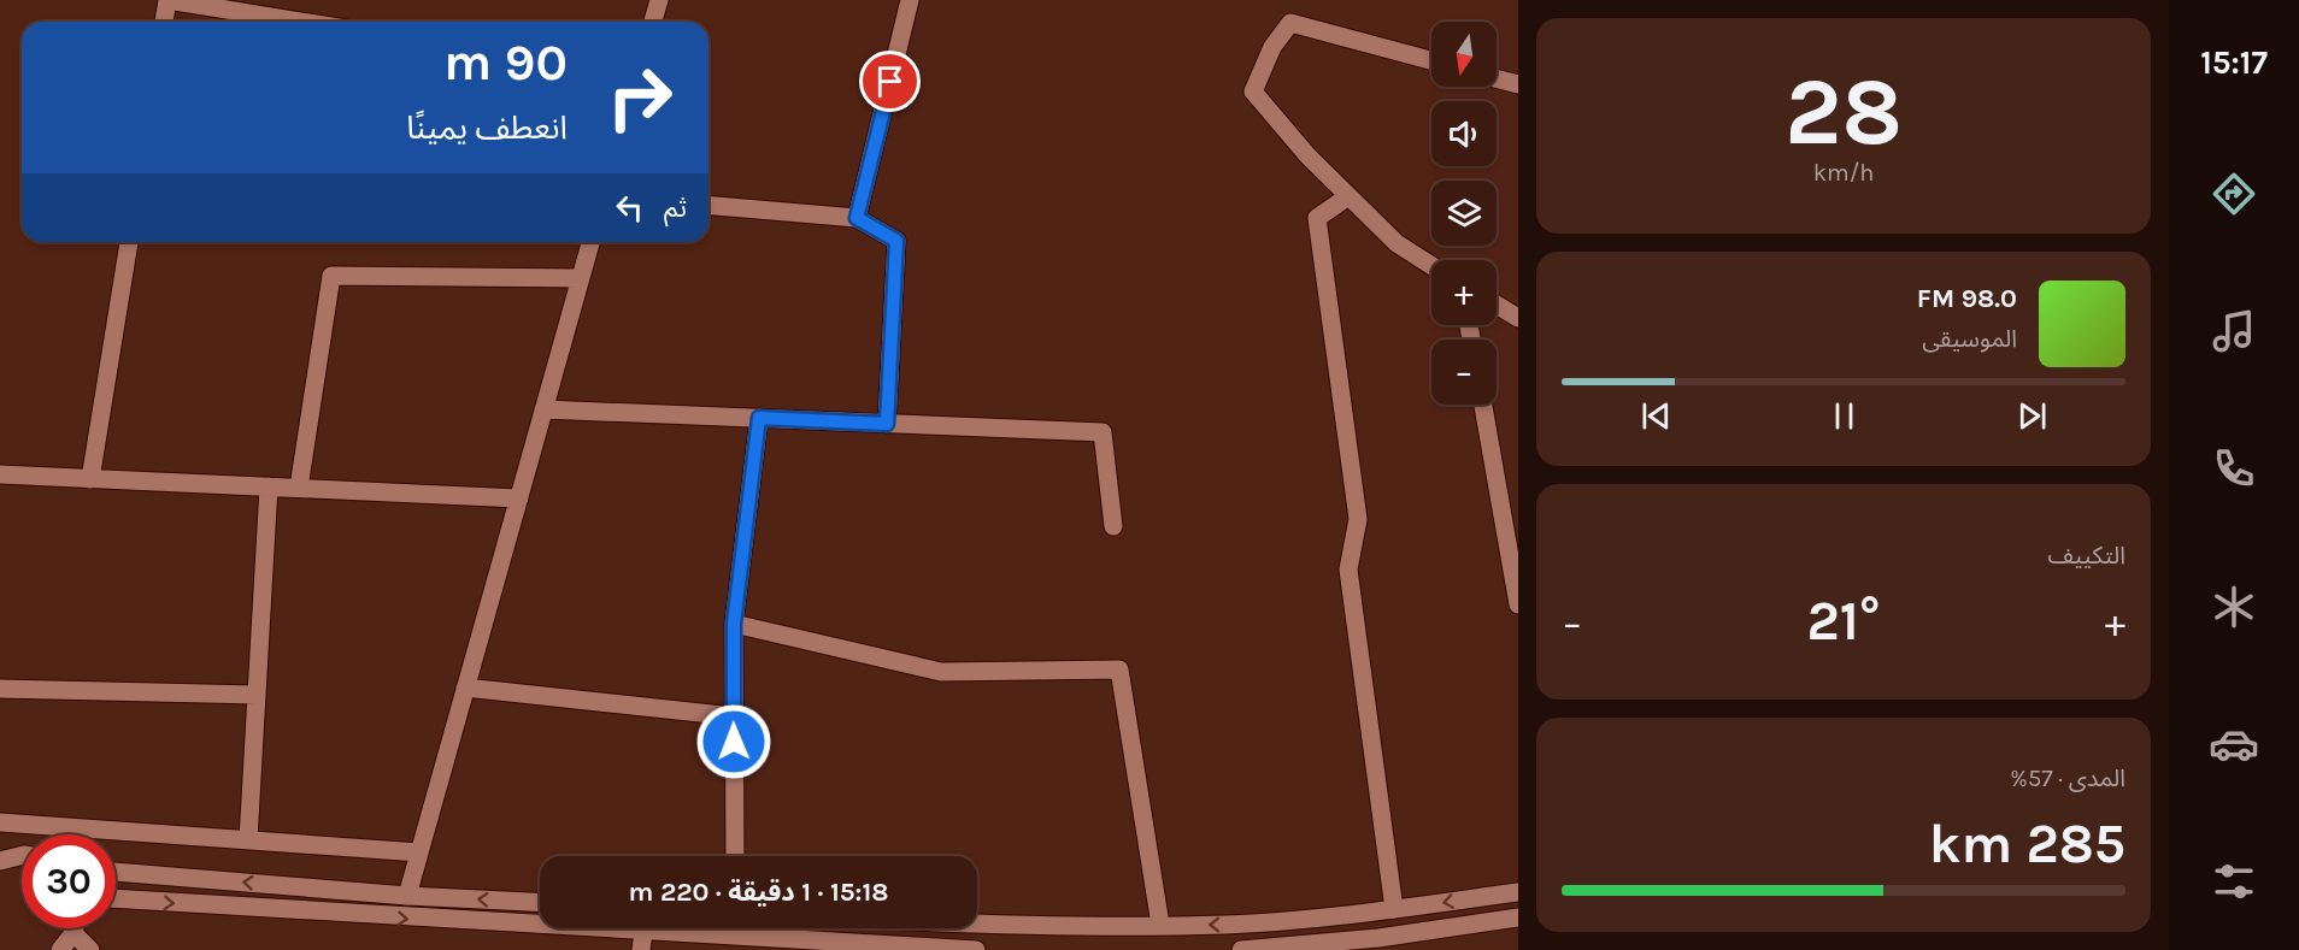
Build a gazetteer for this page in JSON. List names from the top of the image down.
{
  "north": "bottom",
  "page": {
    "tabs": "15:17",
    "tile": [
      ["28", "km/h"],
      "التكييف",
      ["المدى · 57%", "285 km"]
    ],
    "map_buttons": ["+", "−"],
    "turn": ["90 m", "انعطف يمينًا"],
    "then": "ثم",
    "song": ["98.0 FM", "الموسيقى"],
    "heat": ["−", "21°", "+"],
    "limit": "30",
    "trip": "15:18 · 1 دقيقة · 220 m"
  }
}
